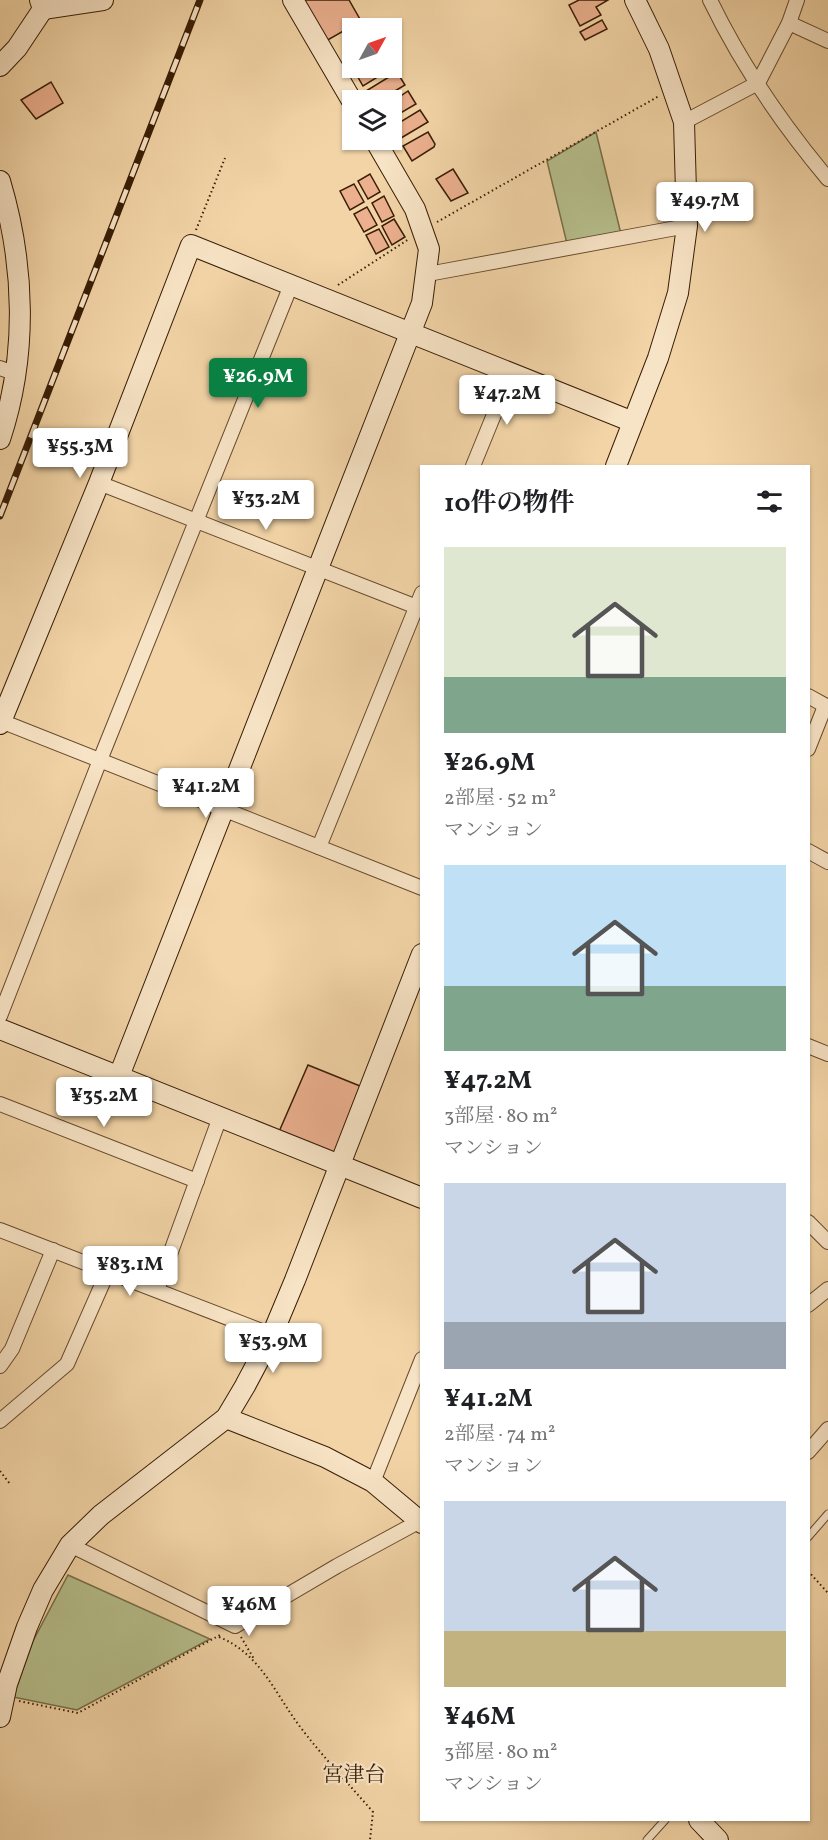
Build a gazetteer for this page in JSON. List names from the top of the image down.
{
  "districts": ["宮津台"],
  "north": "top right",
  "page": {
    "price": [
      "¥49.7M",
      "¥26.9M",
      "¥47.2M",
      "¥55.3M",
      "¥33.2M",
      "¥41.2M",
      "¥35.2M",
      "¥83.1M",
      "¥53.9M",
      "¥46M"
    ],
    "heading": "10件の物件",
    "list": [
      {
        "name": "¥26.9M",
        "note": "2部屋 · 52 m² · マンション"
      },
      {
        "name": "¥47.2M",
        "note": "3部屋 · 80 m² · マンション"
      },
      {
        "name": "¥41.2M",
        "note": "2部屋 · 74 m² · マンション"
      },
      {
        "name": "¥46M",
        "note": "3部屋 · 80 m² · マンション"
      }
    ]
  }
}
